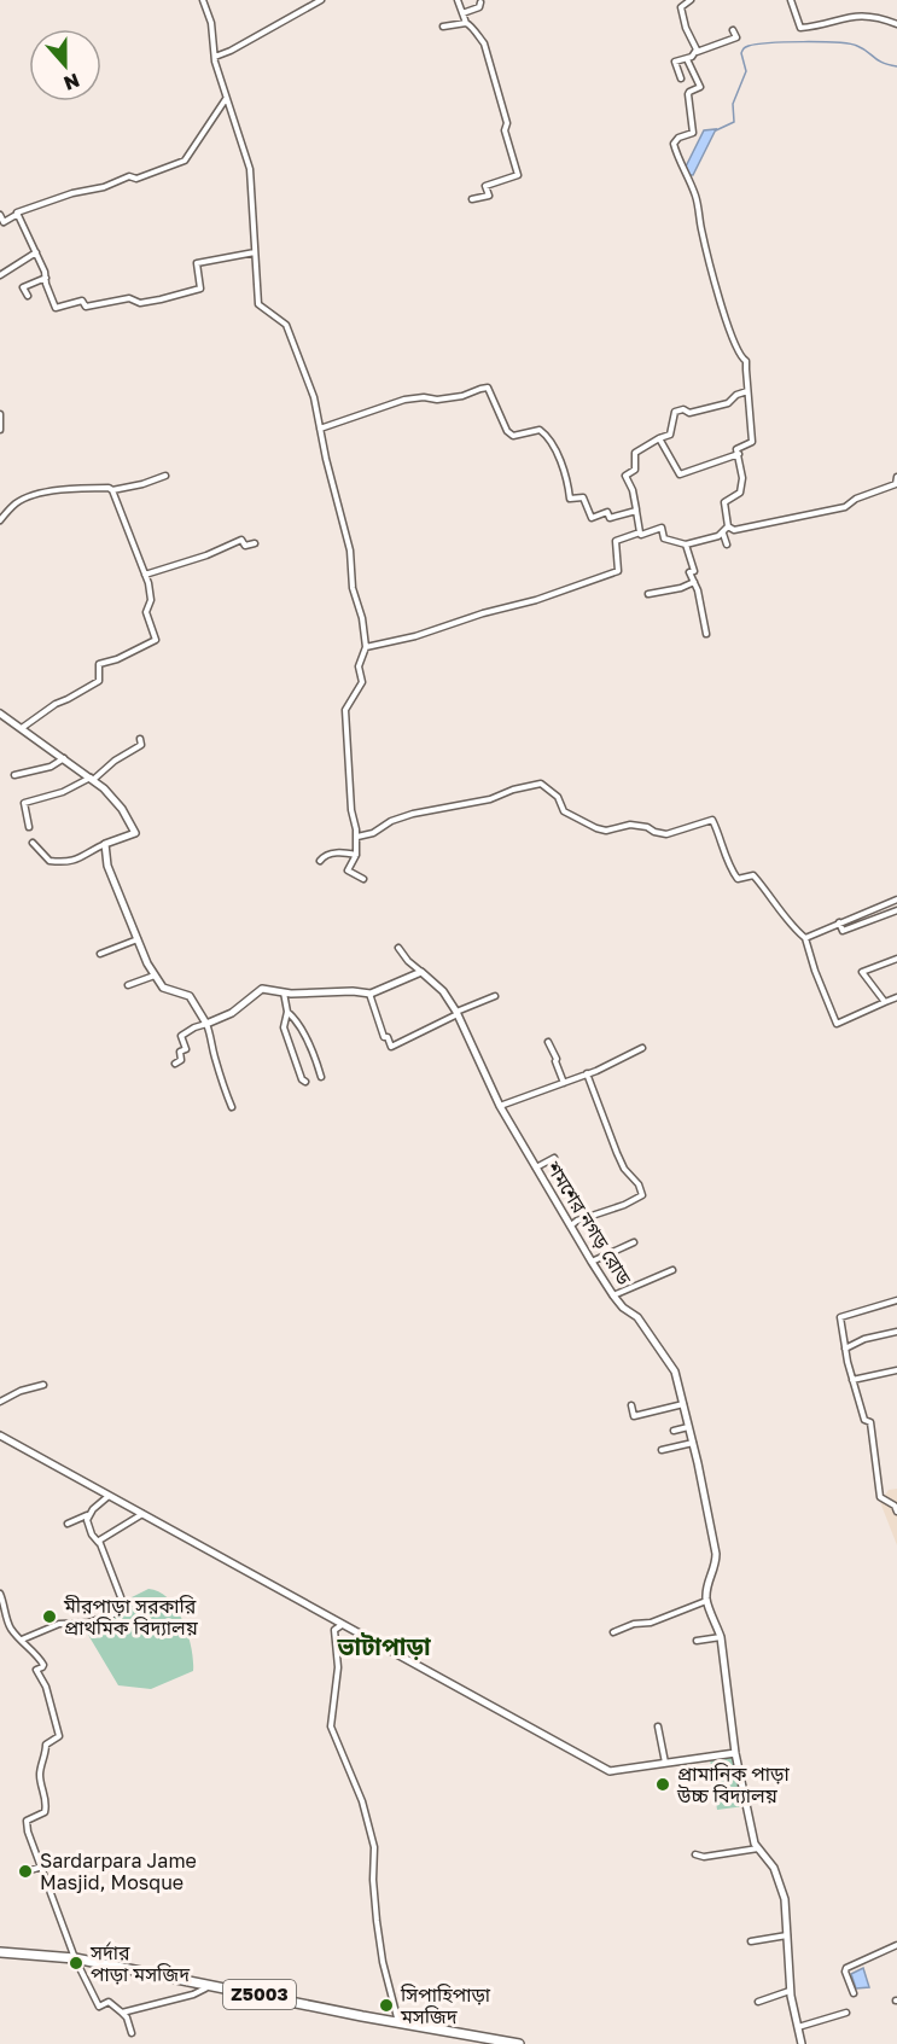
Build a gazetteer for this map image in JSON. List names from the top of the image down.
{
  "streets": {
    "main road": ["Z5003"],
    "street": ["শমশের নগড় রোড"]
  },
  "districts": ["ভাটাপাড়া"],
  "places": [
    "মীরপাড়া সরকারি প্রাথমিক বিদ্যালয়",
    "প্রামানিক পাড়া উচ্চ বিদ্যালয়",
    "Sardarpara Jame Masjid, Mosque",
    "সর্দার পাড়া মসজিদ",
    "সিপাহিপাড়া মসজিদ"
  ],
  "north": "bottom"
}
